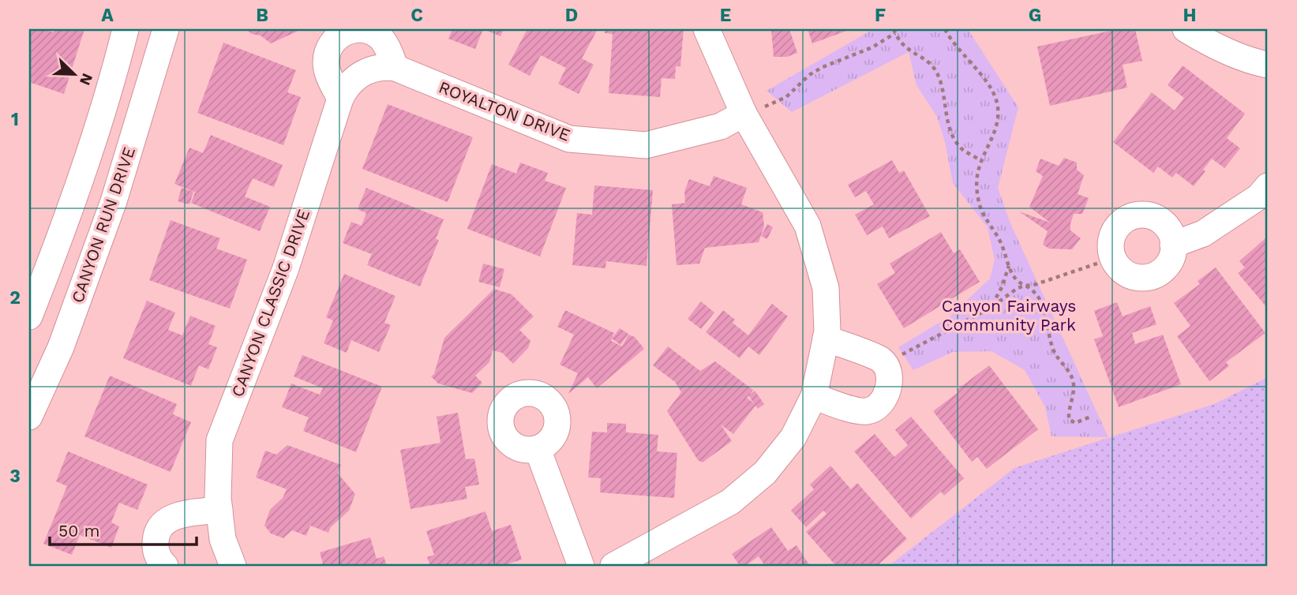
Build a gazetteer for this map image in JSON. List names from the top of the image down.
{
  "streets": {
    "street": ["ROYALTON DRIVE", "CANYON RUN DRIVE", "CANYON CLASSIC DRIVE"]
  },
  "crossings": [
    ["ROYALTON DRIVE", "CANYON CLASSIC DRIVE"]
  ],
  "parks": ["Canyon Fairways Community Park"],
  "scale_bar": "50 m",
  "north": "bottom right",
  "grid": {
    "columns": [
      "A",
      "B",
      "C",
      "D",
      "E",
      "F",
      "G",
      "H"
    ],
    "rows": ["1", "2", "3"]
  }
}
